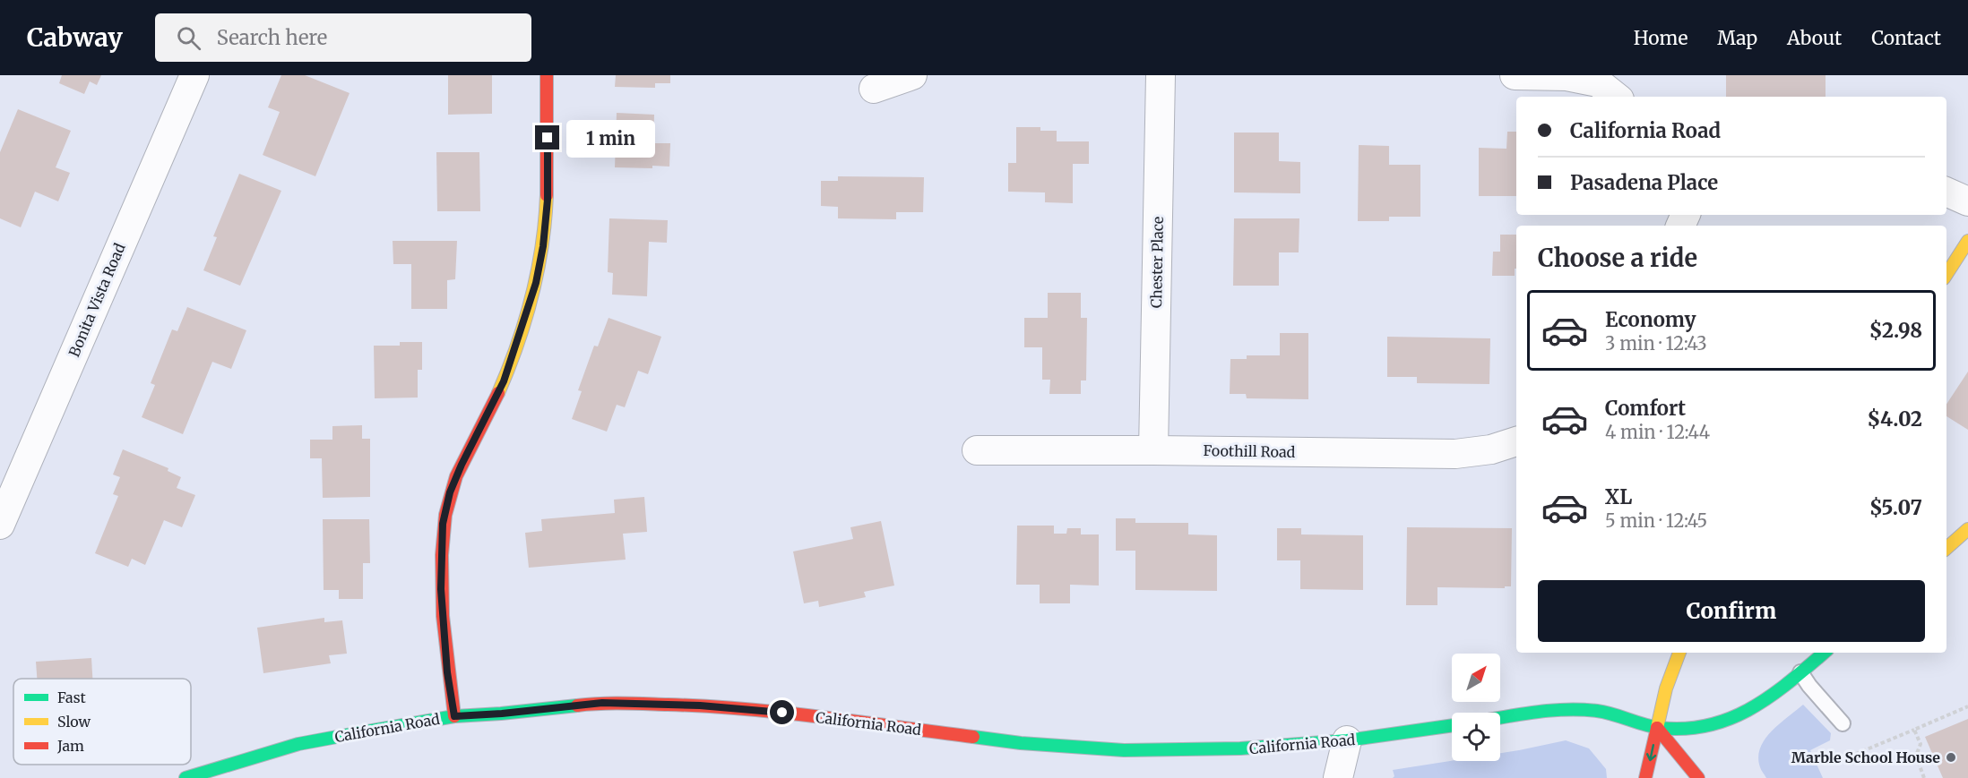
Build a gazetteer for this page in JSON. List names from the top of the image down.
{
  "streets": {
    "main road": ["California Road"],
    "street": ["Chester Place", "Bonita Vista Road", "Foothill Road"]
  },
  "crossings": [
    ["Chester Place", "Foothill Road"]
  ],
  "places": ["Marble School House"],
  "legend": ["Fast", "Slow", "Jam"],
  "north": "top right",
  "page": {
    "header": "Cabway",
    "search": "Search here",
    "nav": [
      "Home",
      "Map",
      "About",
      "Contact"
    ],
    "banner": ["California Road", "Pasadena Place"],
    "bubble": "1 min",
    "heading": "Choose a ride",
    "list": [
      {
        "name": "Economy",
        "note": "3 min · 12:43",
        "value": "$2.98"
      },
      {
        "name": "Comfort",
        "note": "4 min · 12:44",
        "value": "$4.02"
      },
      {
        "name": "XL",
        "note": "5 min · 12:45",
        "value": "$5.07"
      }
    ],
    "buttons": "Confirm"
  }
}
